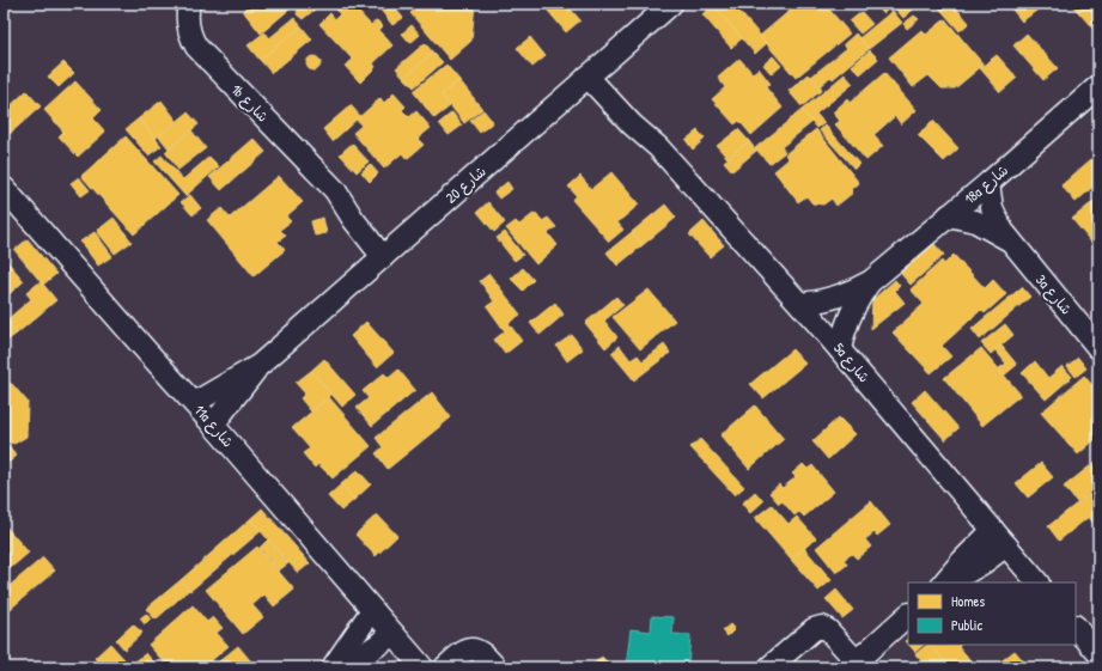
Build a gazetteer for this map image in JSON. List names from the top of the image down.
{
  "streets": {
    "street": [
      "1b شارع",
      "شارع 20",
      "18a شارع",
      "3a شارع",
      "5a شارع",
      "11a شارع"
    ]
  },
  "crossings": [
    ["1b شارع", "شارع 20"],
    ["شارع 20", "5a شارع"],
    ["شارع 20", "11a شارع"],
    ["18a شارع", "3a شارع"],
    ["18a شارع", "5a شارع"]
  ],
  "legend": ["Homes", "Public"]
}
